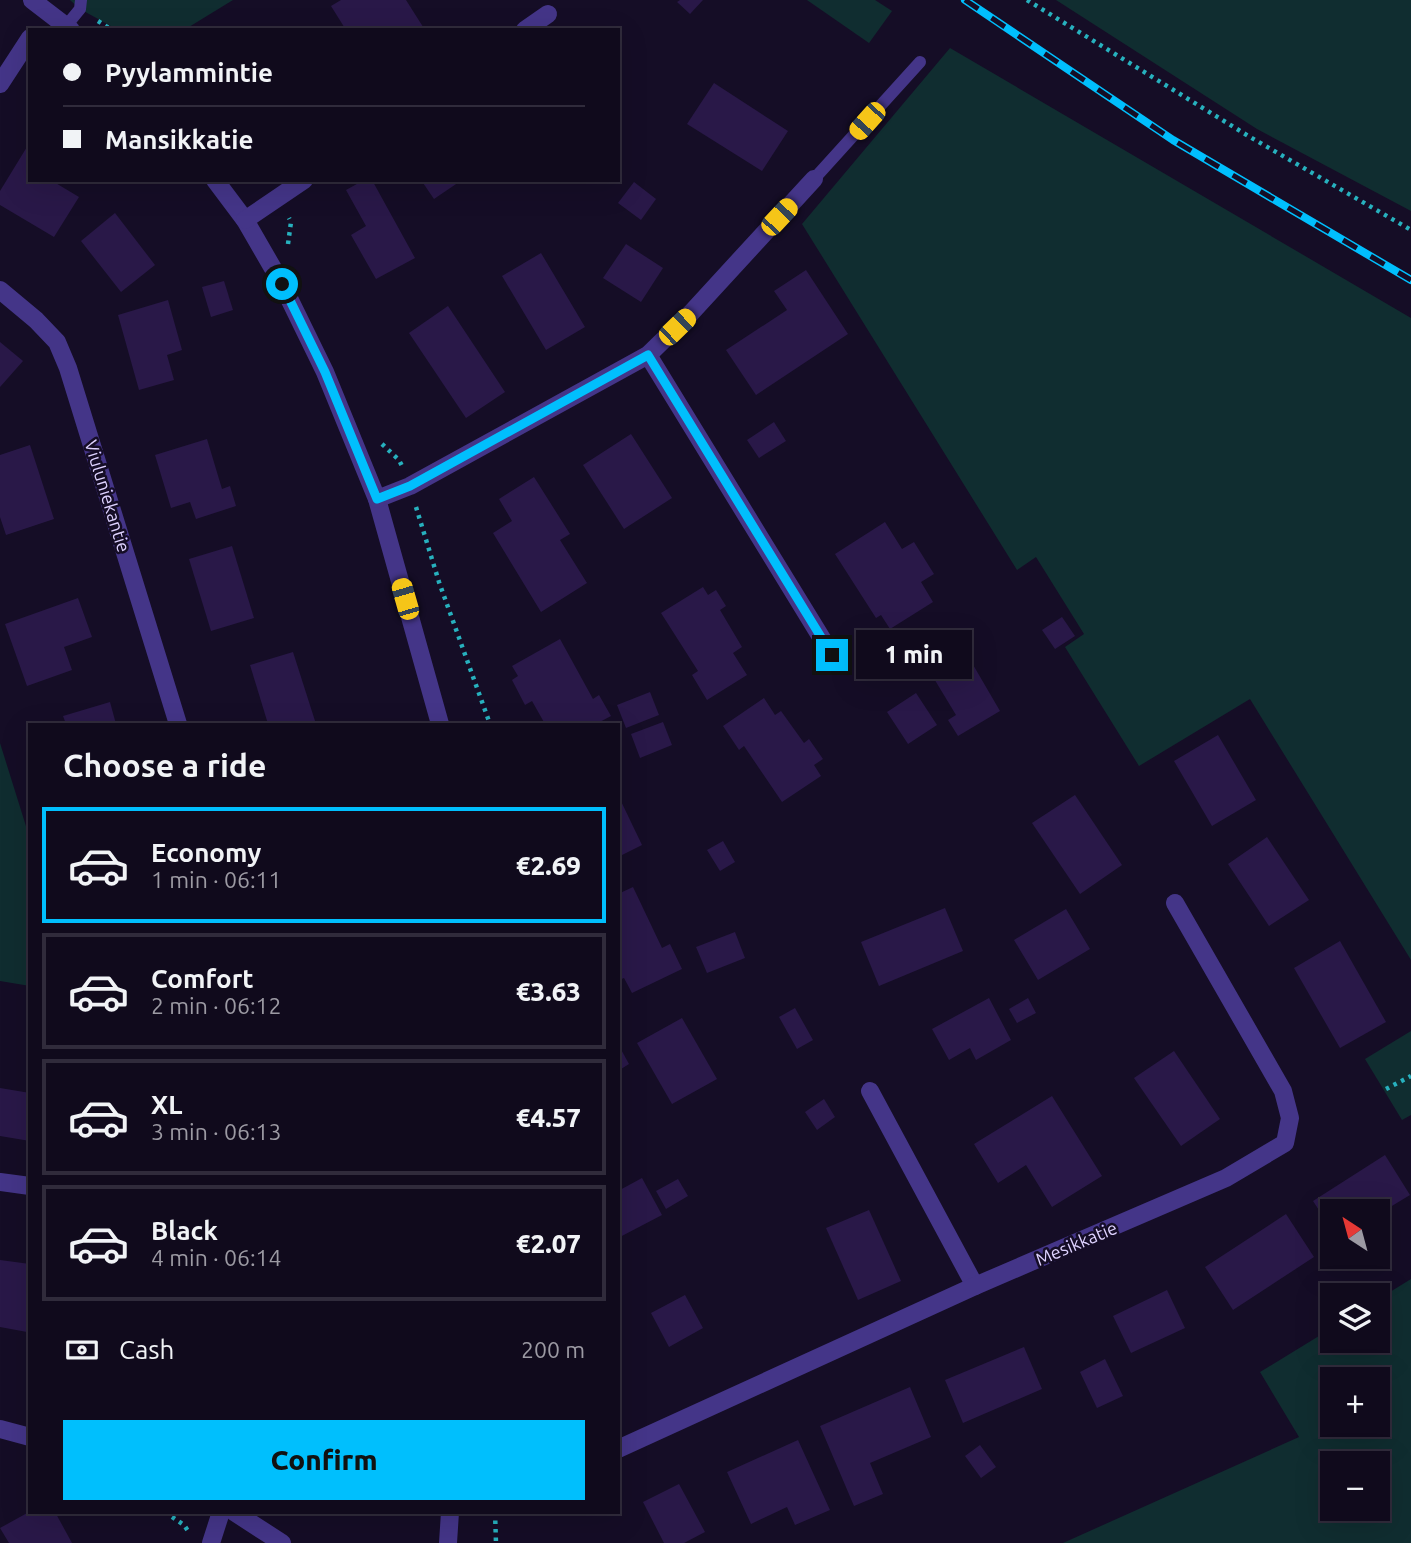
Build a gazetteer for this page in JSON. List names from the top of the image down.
{
  "streets": {
    "street": ["Viuluniekantie", "Mesikkatie"]
  },
  "north": "top left",
  "page": {
    "banner": ["Pyylammintie", "Mansikkatie"],
    "bubble": "1 min",
    "heading": "Choose a ride",
    "list": [
      {
        "name": "Economy",
        "note": "1 min · 06:11",
        "value": "€2.69"
      },
      {
        "name": "Comfort",
        "note": "2 min · 06:12",
        "value": "€3.63"
      },
      {
        "name": "XL",
        "note": "3 min · 06:13",
        "value": "€4.57"
      },
      {
        "name": "Black",
        "note": "4 min · 06:14",
        "value": "€2.07"
      }
    ],
    "map_buttons": ["+", "−"],
    "pay": ["Cash", "200 m"],
    "buttons": "Confirm"
  }
}
